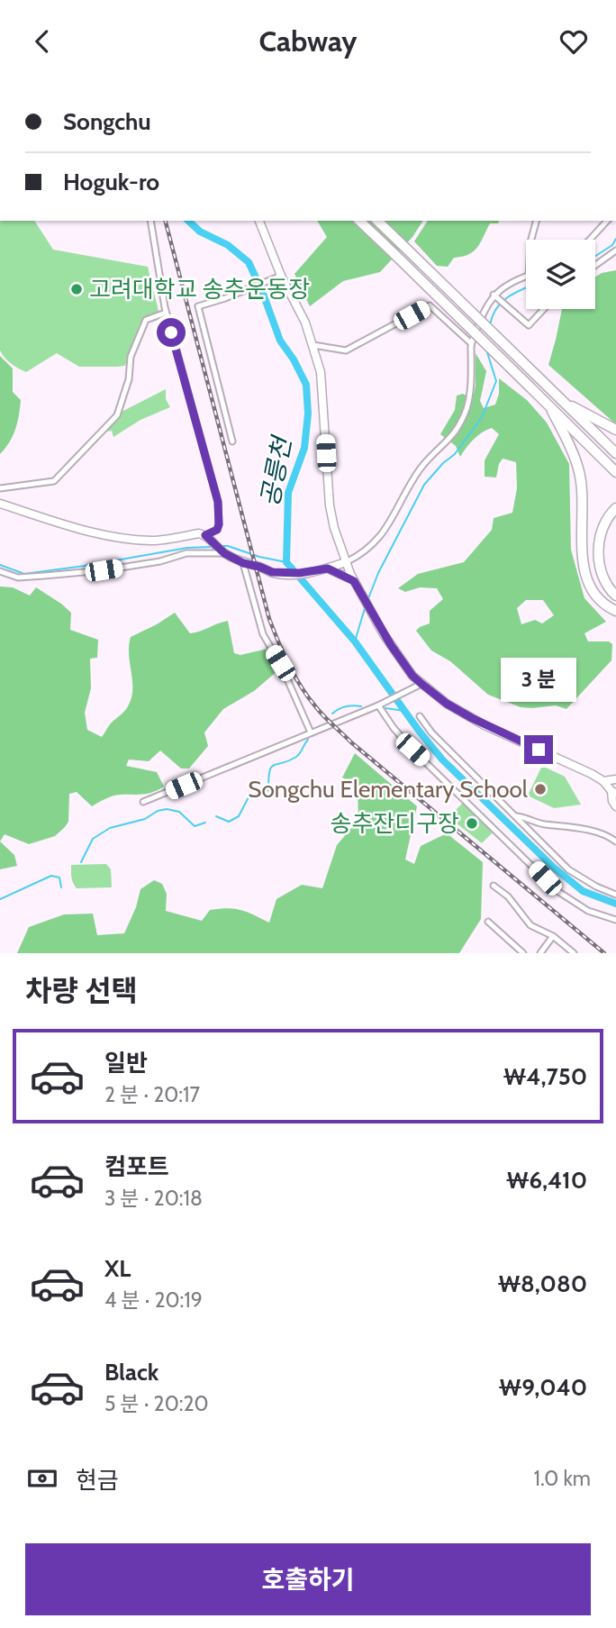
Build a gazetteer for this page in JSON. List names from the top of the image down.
{
  "water": ["공릉천"],
  "places": ["고려대학교 송추운동장", "Songchu Elementary School", "송추잔디구장"],
  "page": {
    "header": "Cabway",
    "banner": ["Songchu", "Hoguk-ro"],
    "bubble": "3 분",
    "heading": "차량 선택",
    "list": [
      {
        "name": "일반",
        "note": "2 분 · 20:17",
        "value": "₩4,750"
      },
      {
        "name": "컴포트",
        "note": "3 분 · 20:18",
        "value": "₩6,410"
      },
      {
        "name": "XL",
        "note": "4 분 · 20:19",
        "value": "₩8,080"
      },
      {
        "name": "Black",
        "note": "5 분 · 20:20",
        "value": "₩9,040"
      }
    ],
    "pay": ["현금", "1.0 km"],
    "buttons": "호출하기"
  }
}
